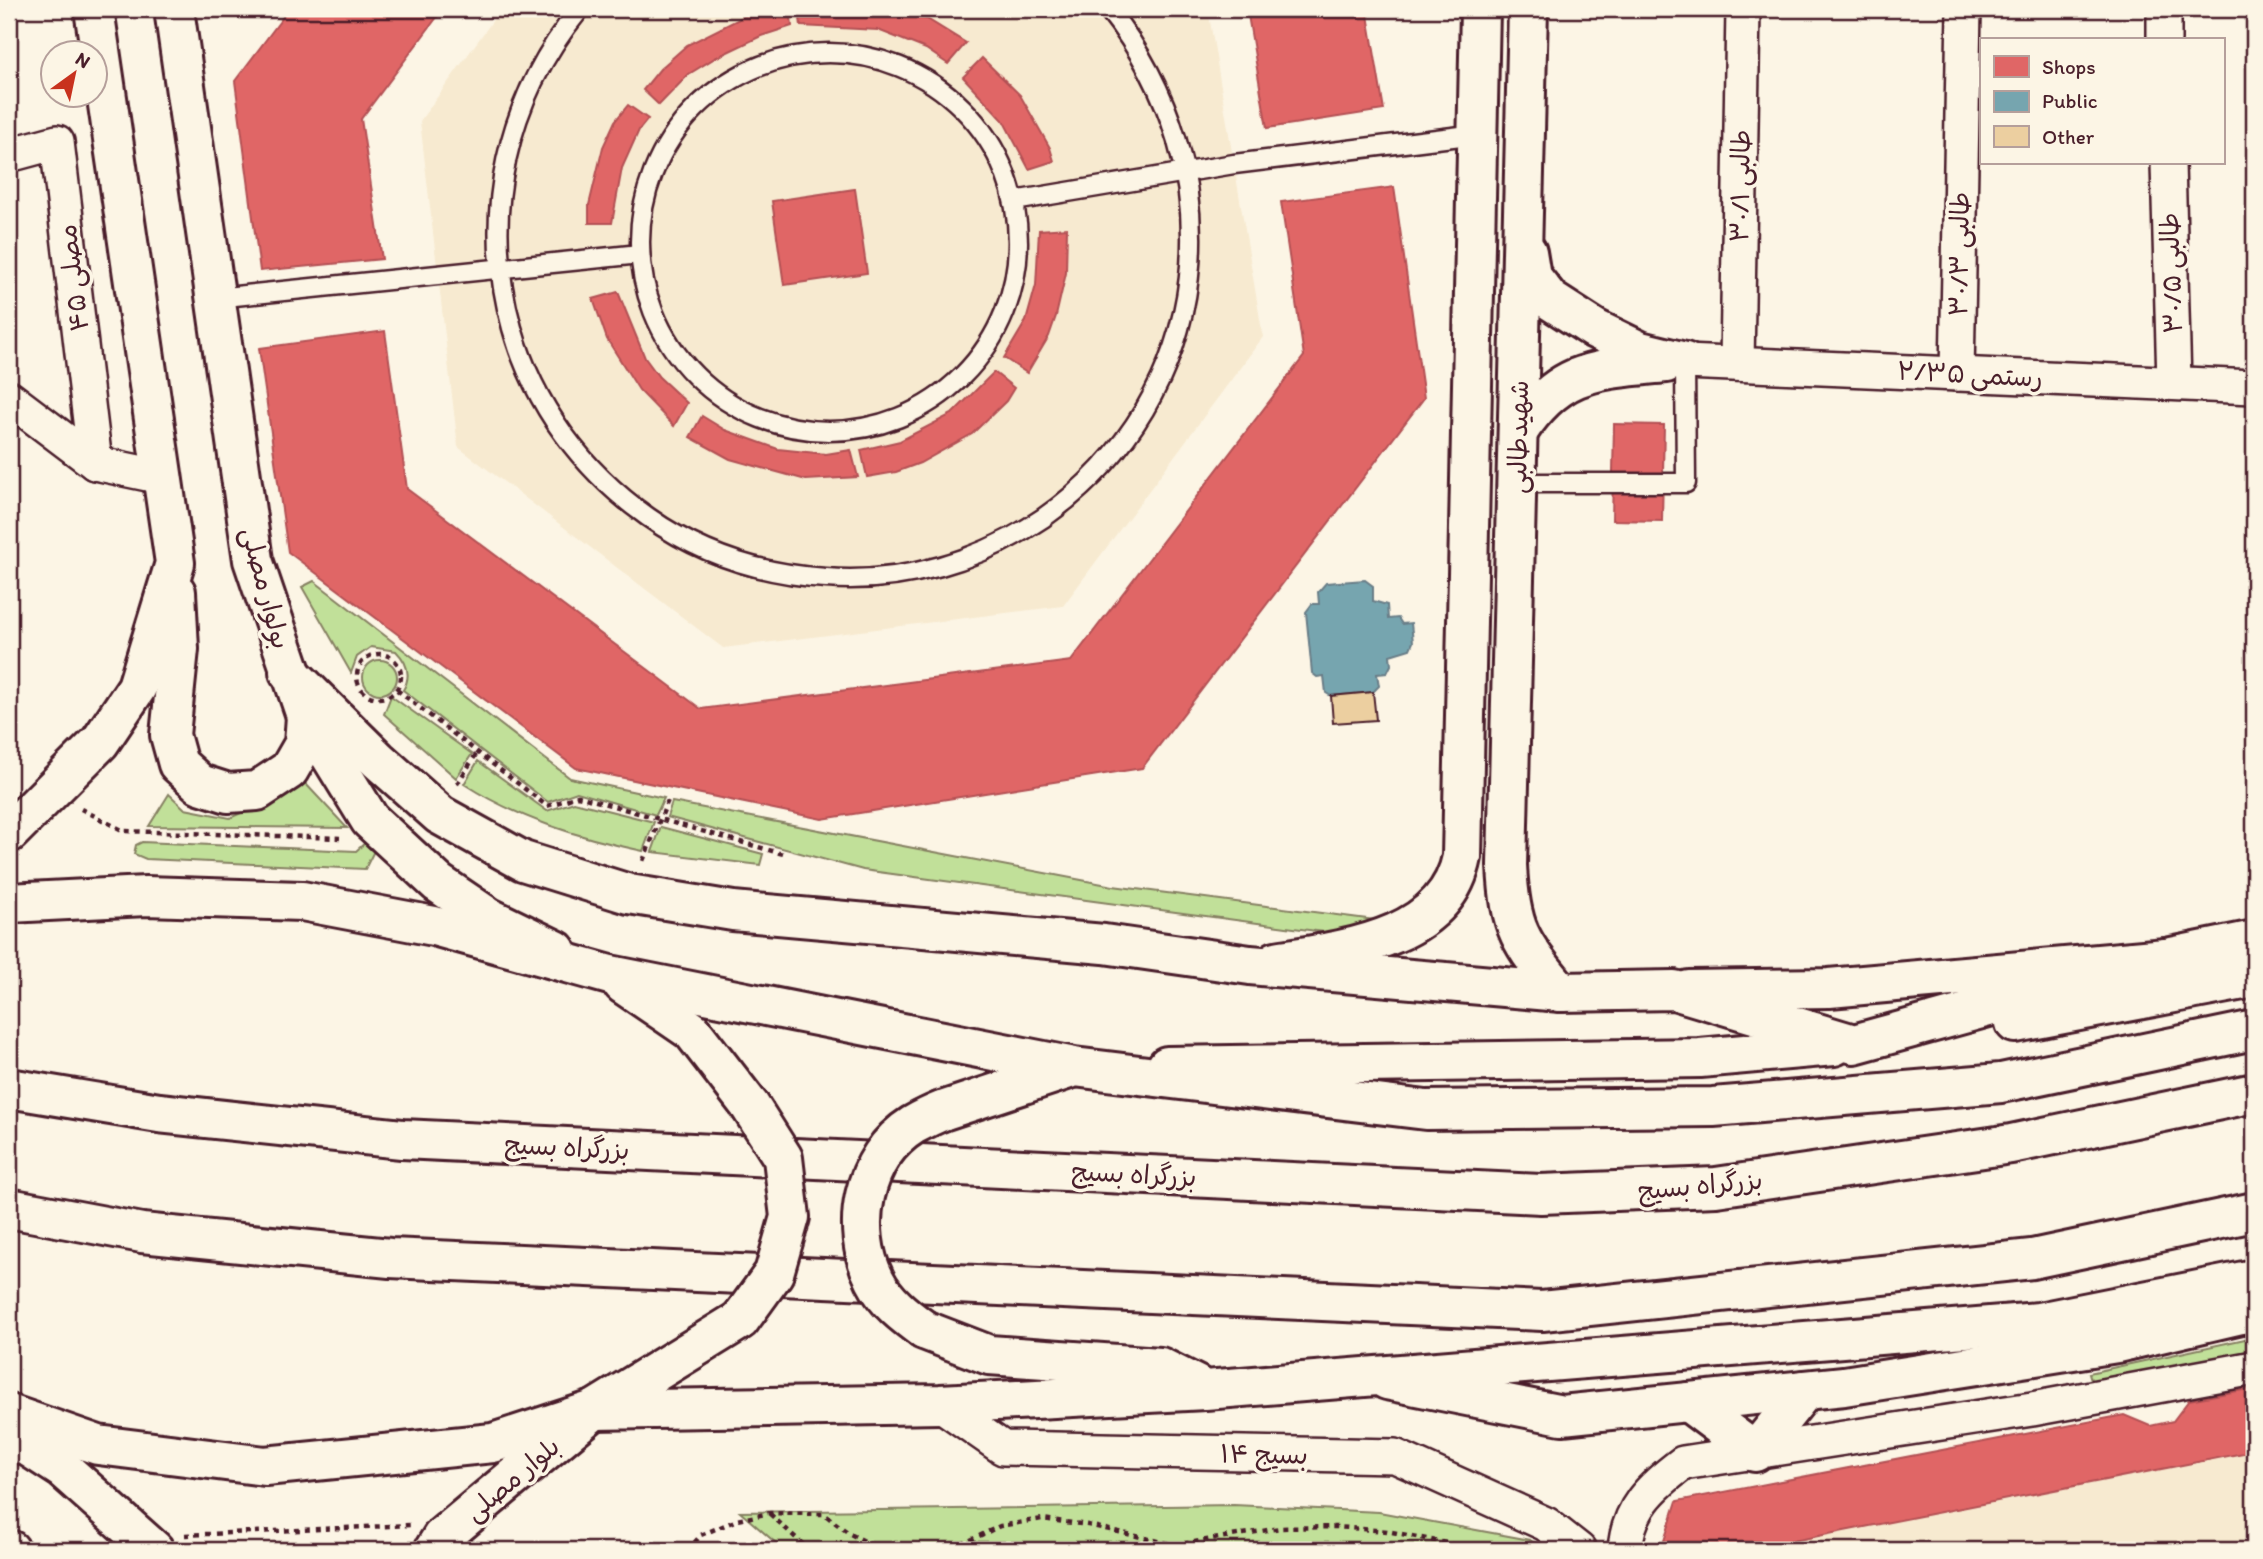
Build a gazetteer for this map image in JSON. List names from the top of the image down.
{
  "streets": {
    "main road": [
      "شهیدطالبی",
      "بولوار مصلی",
      "بزرگراه بسیج",
      "بلوار مصلی"
    ],
    "street": [
      "طالبی ۳۰/۱",
      "طالبی ۳۰/۳",
      "طالبی ۳۰/۵",
      "مصلی ۴۵",
      "رستمی ۲/۳۵",
      "بسیج ۱۴"
    ]
  },
  "crossings": [
    ["طالبی ۳۰/۱", "رستمی ۲/۳۵"],
    ["طالبی ۳۰/۳", "رستمی ۲/۳۵"],
    ["طالبی ۳۰/۵", "رستمی ۲/۳۵"]
  ],
  "legend": ["Shops", "Public", "Other"],
  "north": "top right"
}
